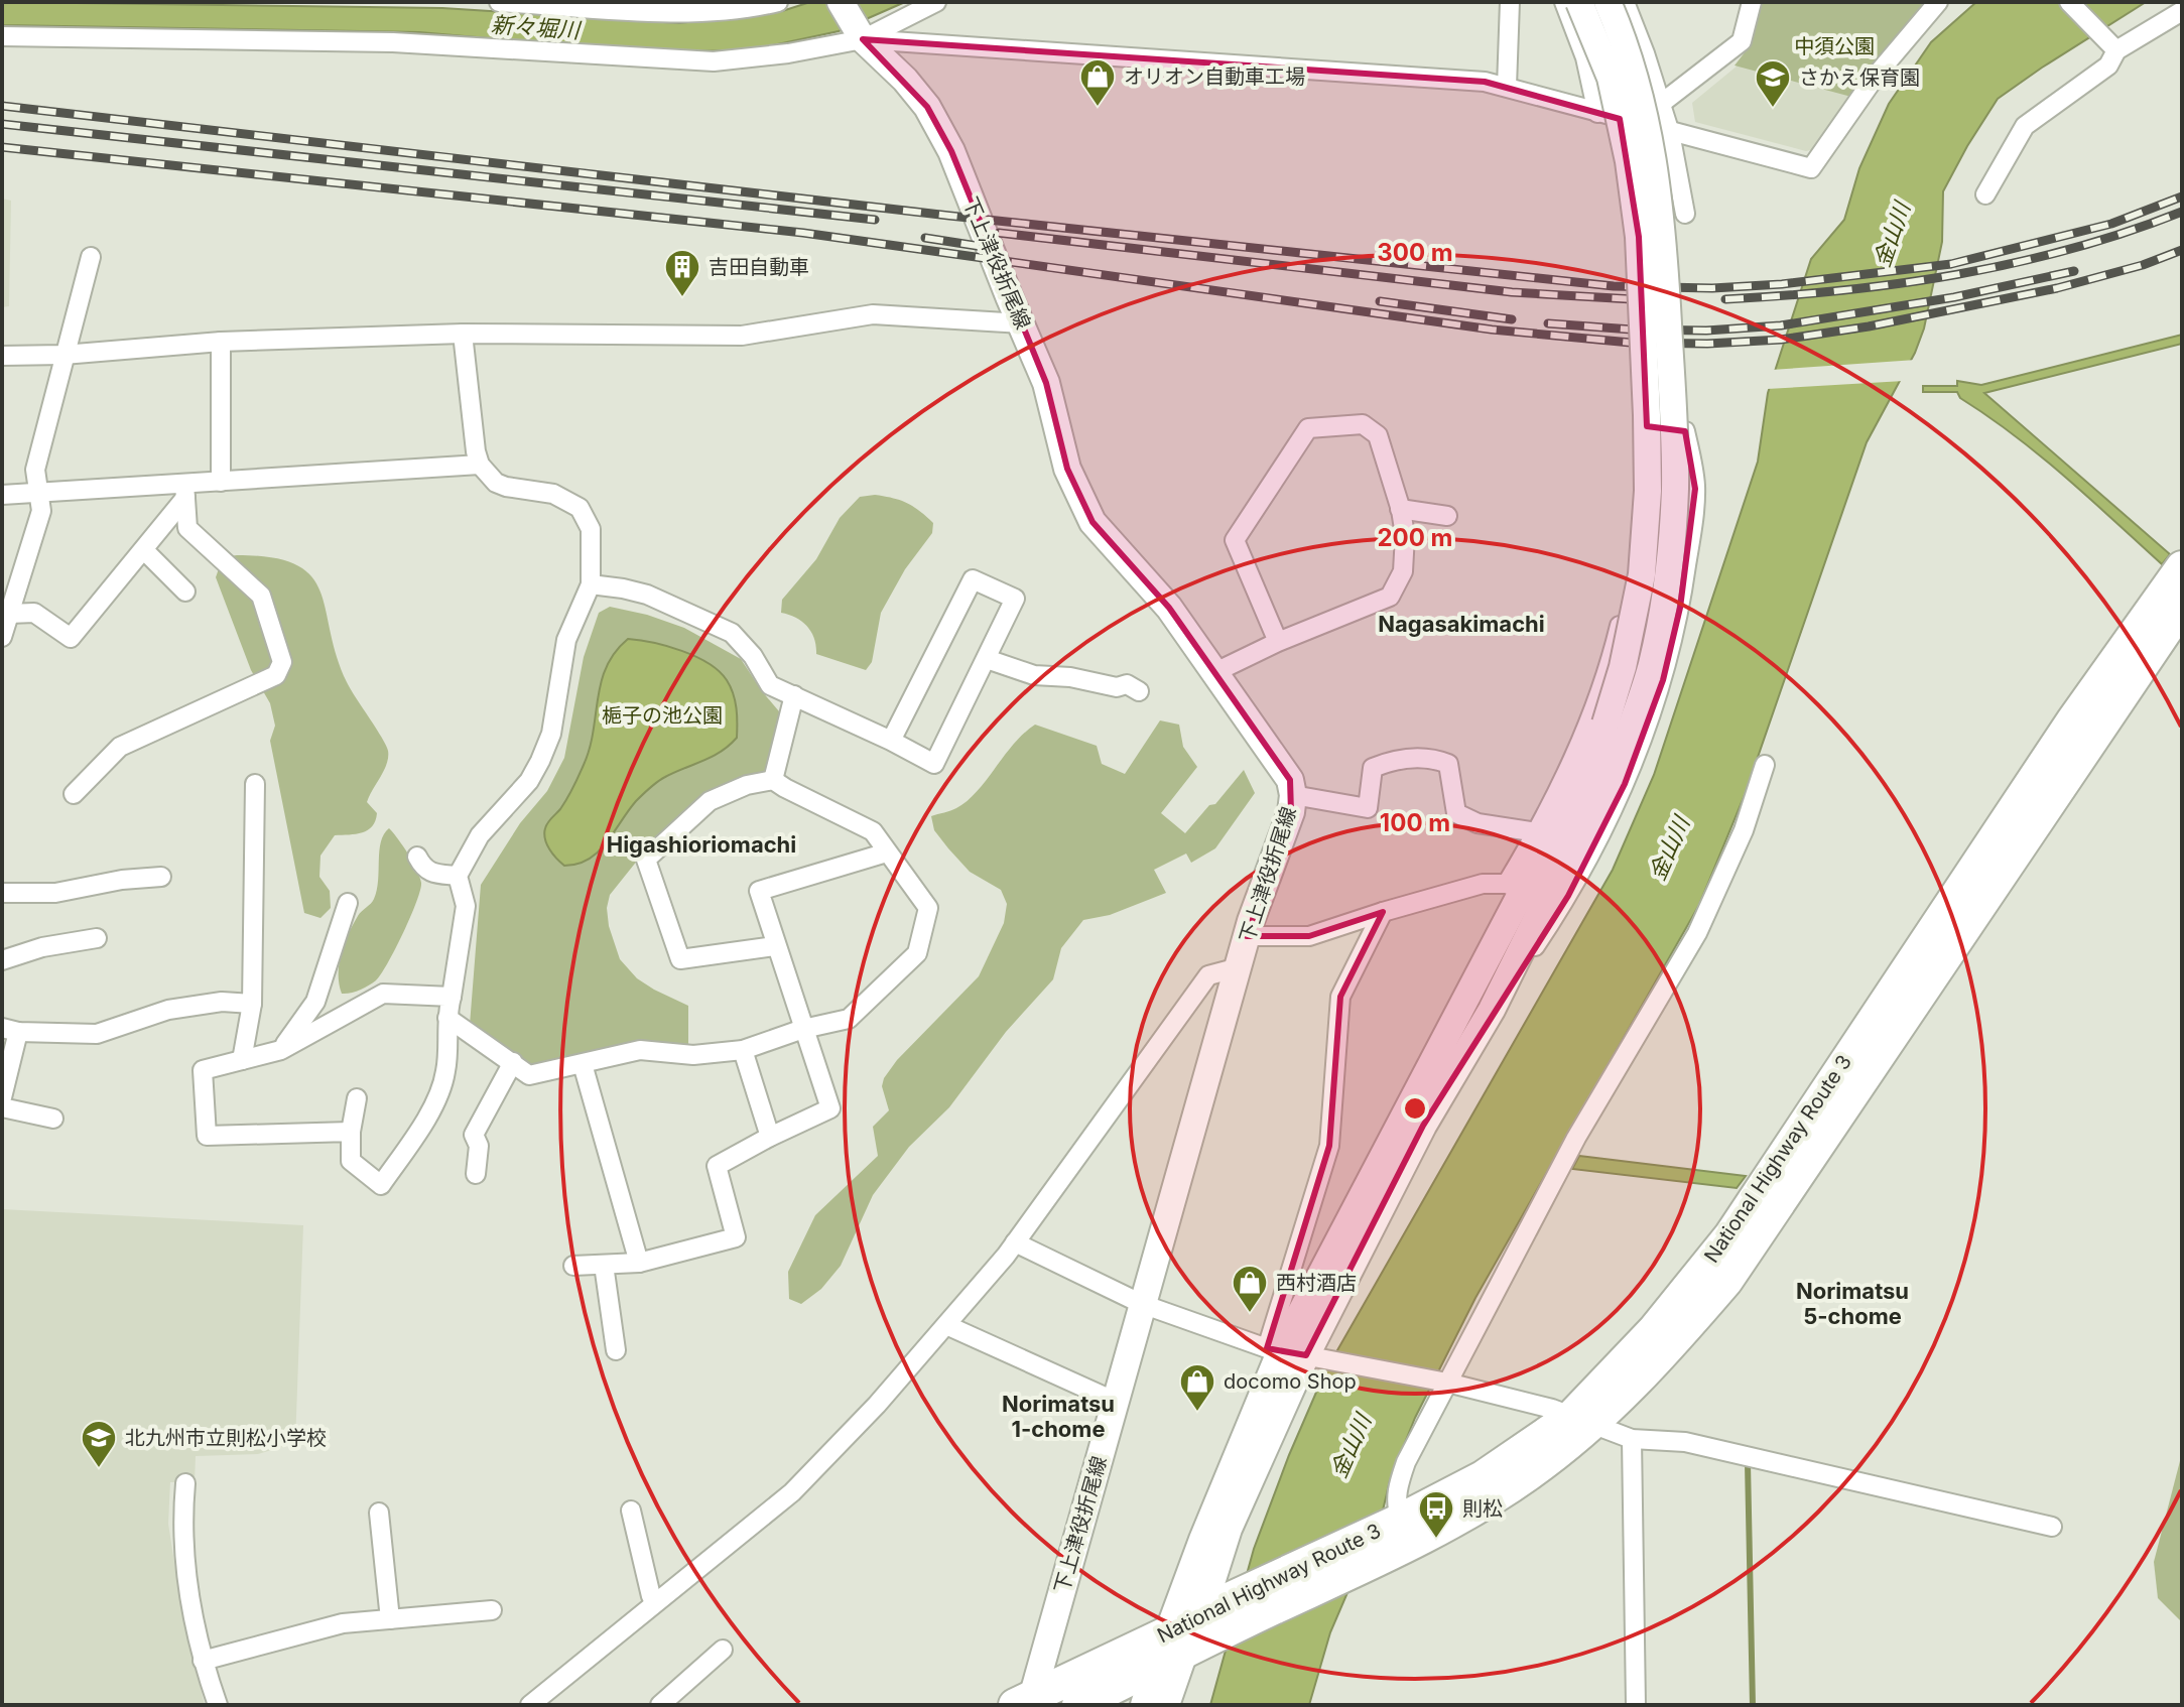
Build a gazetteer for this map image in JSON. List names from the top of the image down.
{
  "streets": {
    "highway": ["National Highway Route 3"],
    "street": ["下上津役折尾線"]
  },
  "crossings": [
    ["下上津役折尾線", "National Highway Route 3"]
  ],
  "districts": [
    "Nagasakimachi",
    "Higashioriomachi",
    "Norimatsu 5-chome",
    "Norimatsu 1-chome"
  ],
  "water": ["新々堀川", "金山川"],
  "parks": ["中須公園", "梔子の池公園"],
  "places": {
    "shop": ["オリオン自動車工場", "西村酒店", "docomo Shop"],
    "school or university": ["さかえ保育園", "北九州市立則松小学校"],
    "building": ["吉田自動車"],
    "bus stop": ["則松"]
  },
  "rings": ["300 m", "200 m", "100 m"]
}
